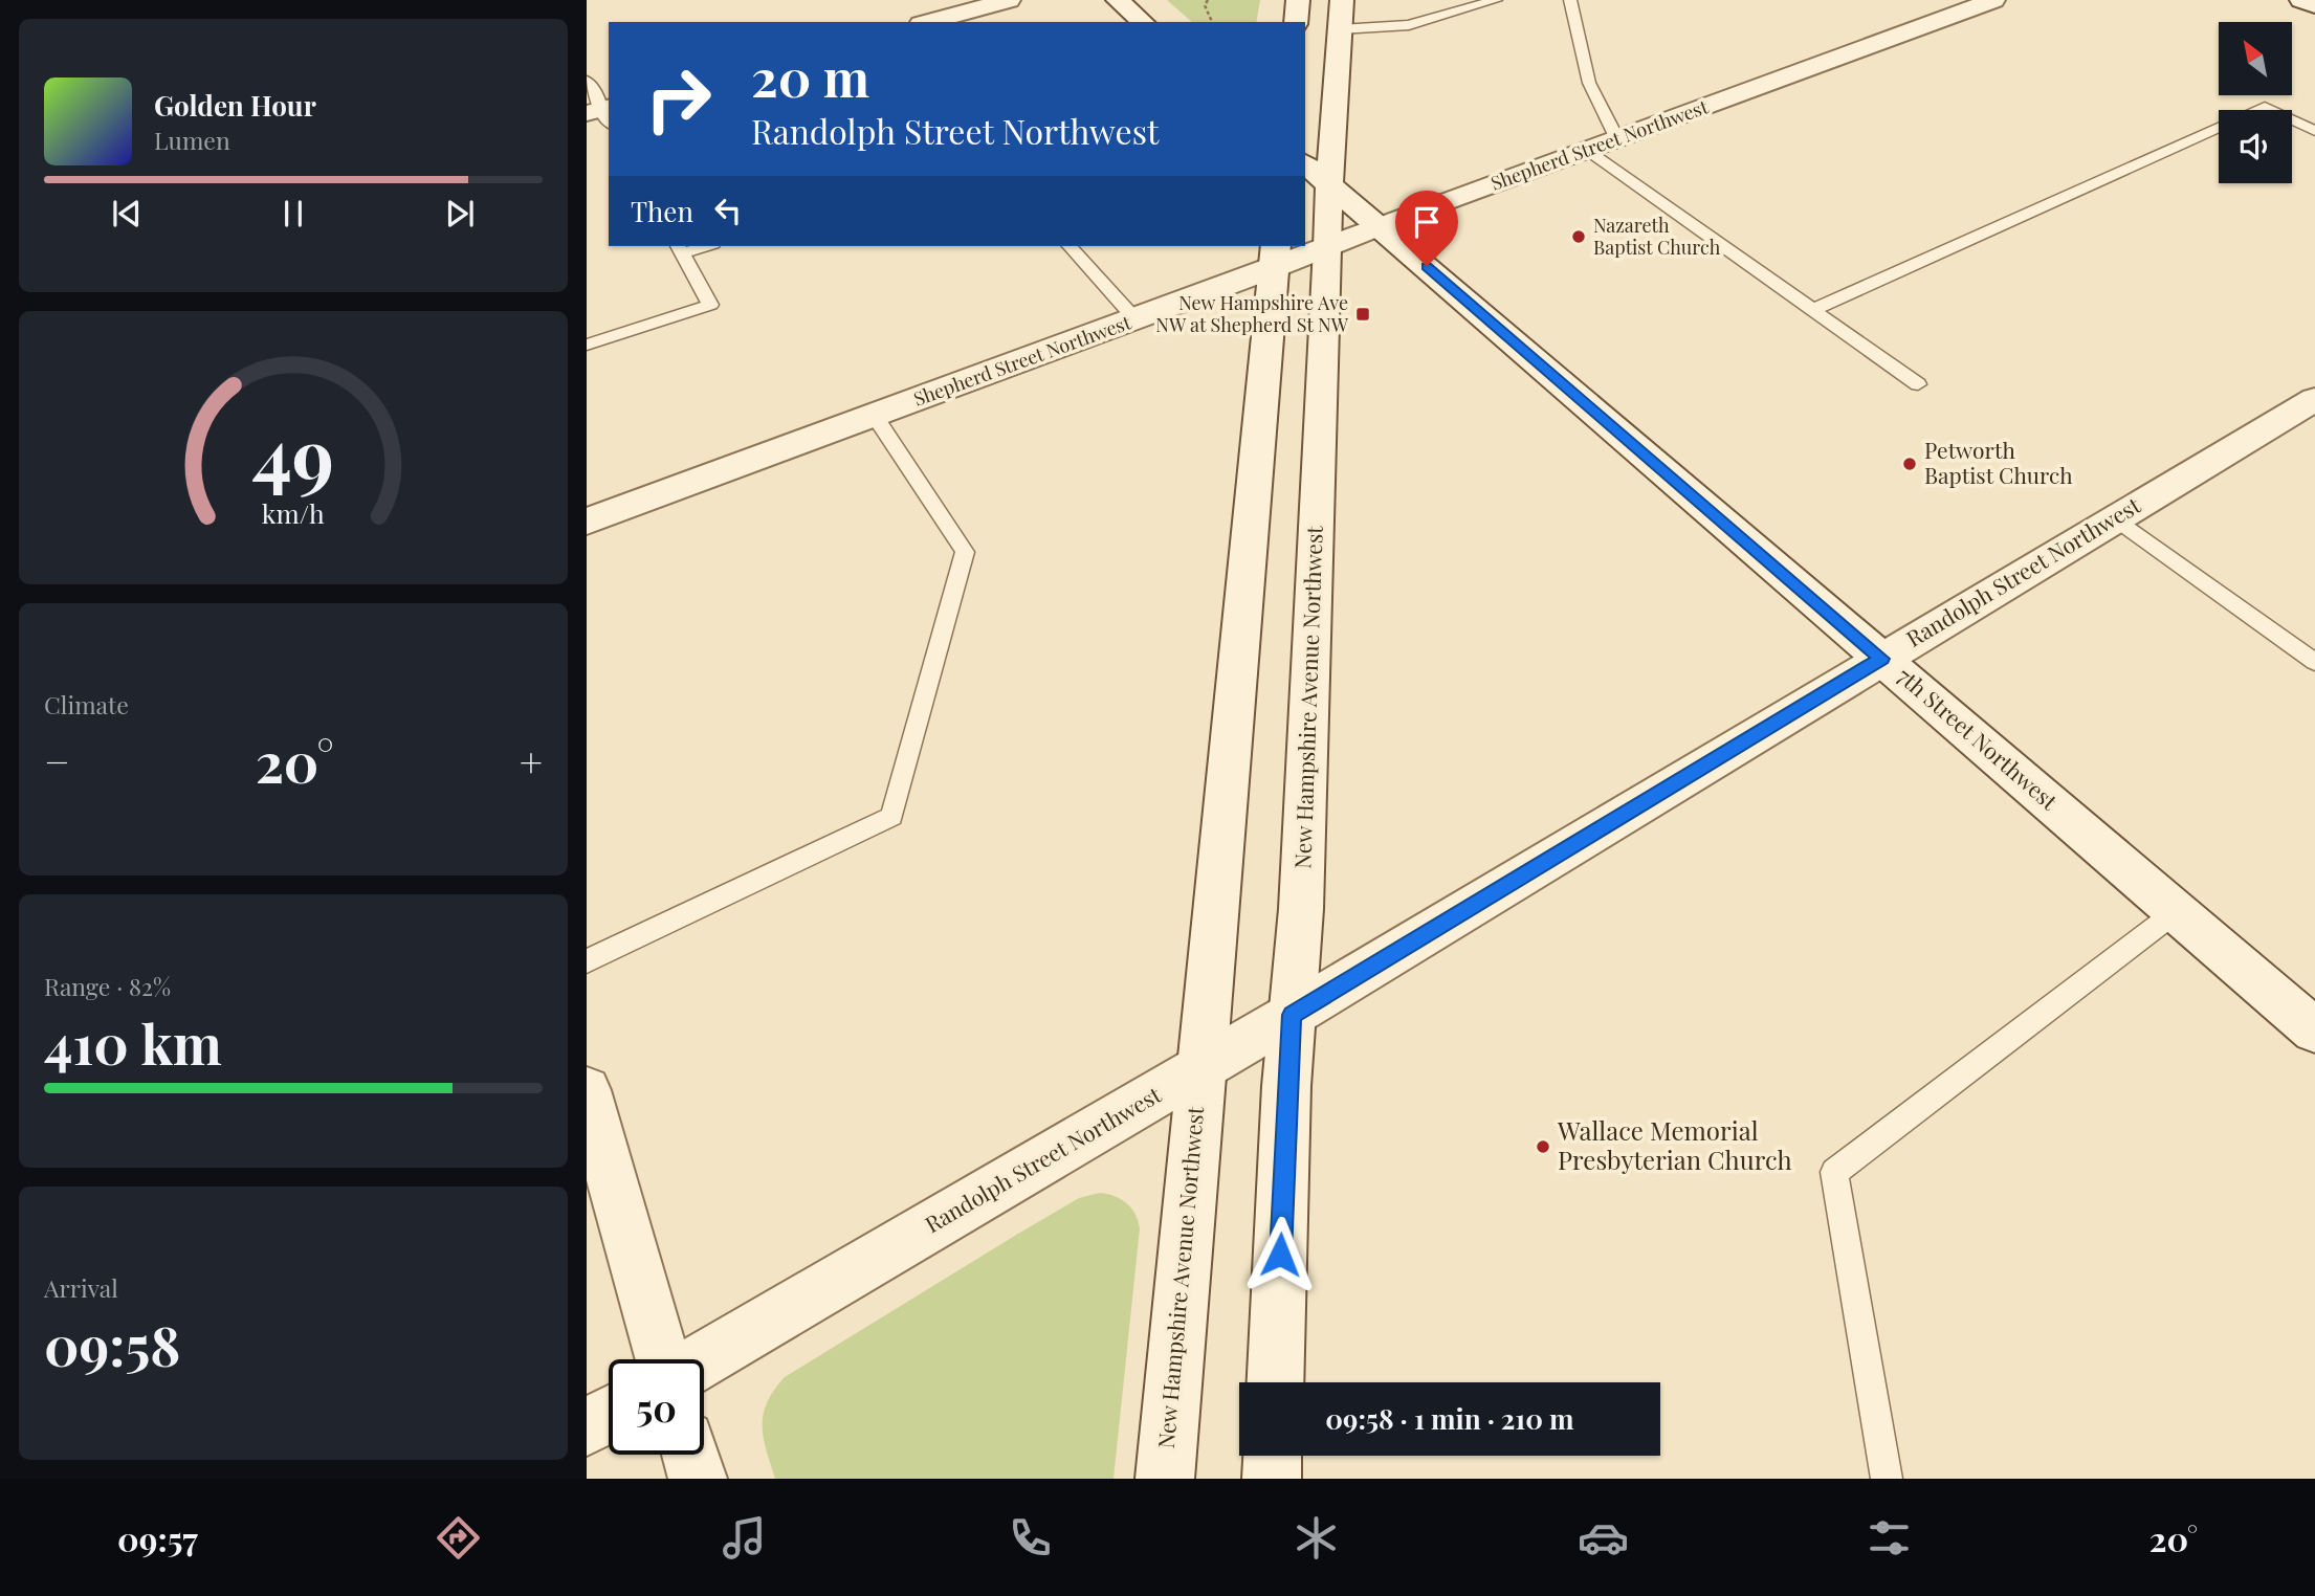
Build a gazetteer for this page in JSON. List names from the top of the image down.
{
  "streets": {
    "street": [
      "Shepherd Street Northwest",
      "Randolph Street Northwest",
      "New Hampshire Avenue Northwest",
      "7th Street Northwest"
    ]
  },
  "crossings": [
    ["Shepherd Street Northwest", "New Hampshire Avenue Northwest"],
    ["Shepherd Street Northwest", "7th Street Northwest"],
    ["Randolph Street Northwest", "New Hampshire Avenue Northwest"],
    ["Randolph Street Northwest", "7th Street Northwest"],
    ["New Hampshire Avenue Northwest", "7th Street Northwest"]
  ],
  "places": {
    "other": ["Nazareth Baptist Church", "Petworth Baptist Church", "Wallace Memorial Presbyterian Church"],
    "transit": ["New Hampshire Ave NW at Shepherd St NW"]
  },
  "north": "top left",
  "page": {
    "turn": ["20 m", "Randolph Street Northwest"],
    "song": ["Golden Hour", "Lumen"],
    "then": "Then",
    "tile": [
      "Climate",
      ["Range · 82%", "410 km"],
      ["Arrival", "09:58"]
    ],
    "heat": ["−", "20°", "+"],
    "limit": "50",
    "trip": "09:58 · 1 min · 210 m",
    "tabs": ["09:57", "20°"],
    "gauge": ["49", "km/h"]
  }
}
